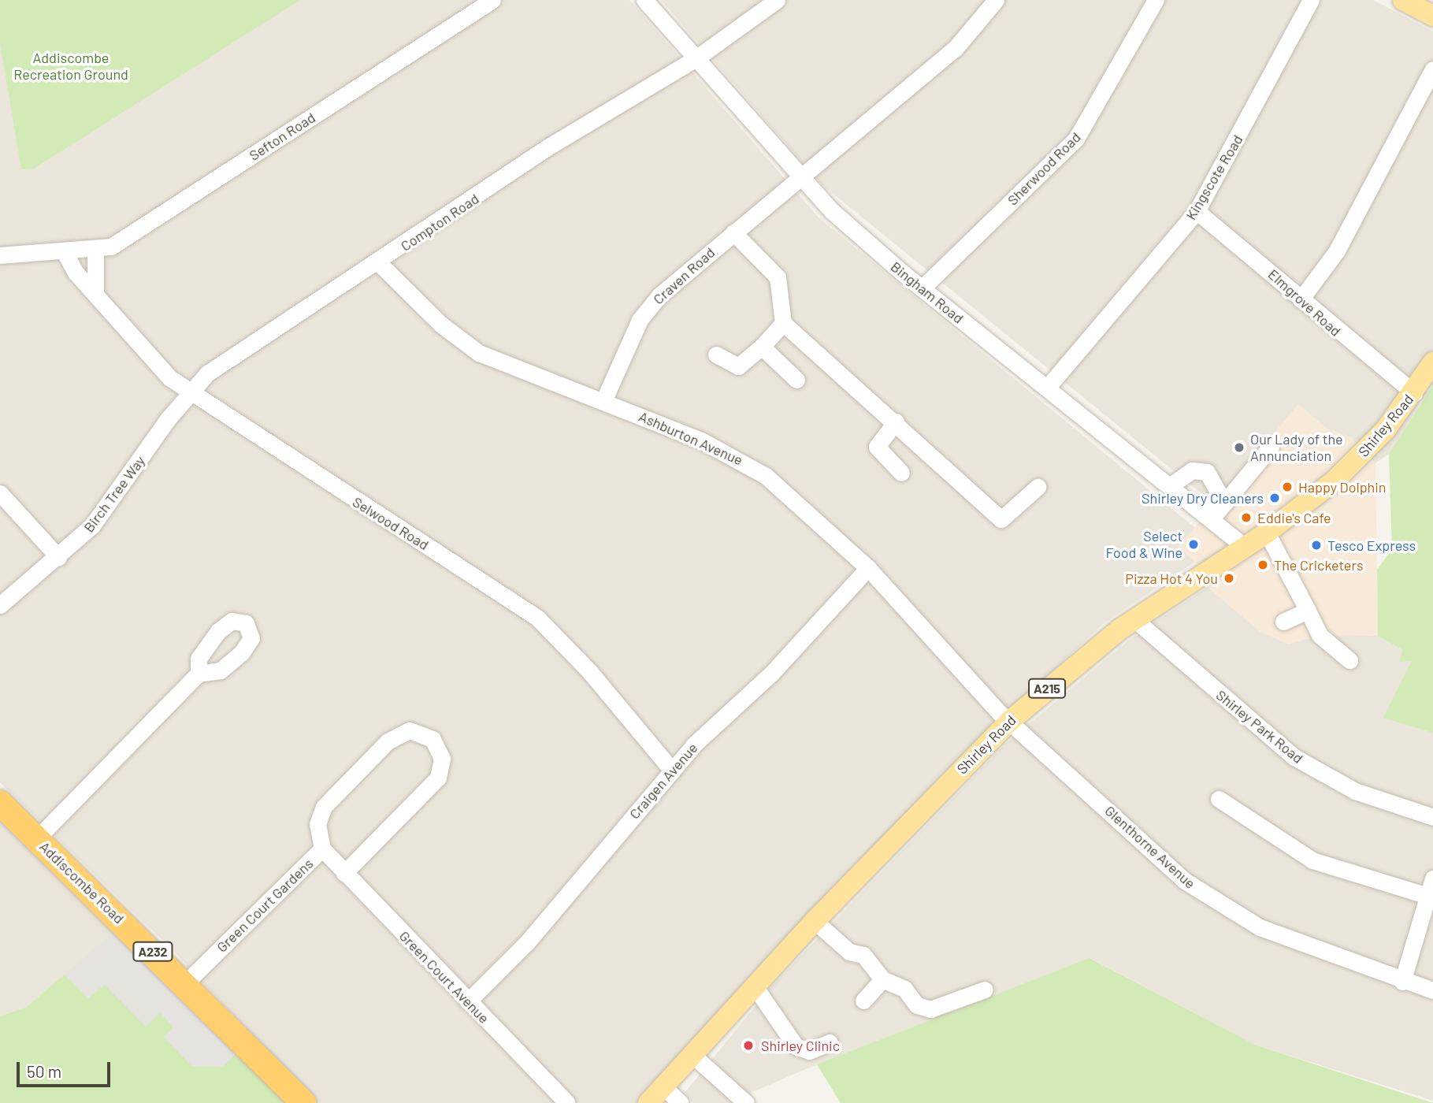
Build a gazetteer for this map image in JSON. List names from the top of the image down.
{
  "streets": {
    "highway": ["Addiscombe Road", "A232"],
    "main road": ["Shirley Road", "A215"],
    "street": [
      "Sefton Road",
      "Sherwood Road",
      "Kingscote Road",
      "Compton Road",
      "Craven Road",
      "Bingham Road",
      "Elmgrove Road",
      "Ashburton Avenue",
      "Birch Tree Way",
      "Selwood Road",
      "Shirley Park Road",
      "Craigen Avenue",
      "Glenthorne Avenue",
      "Green Court Gardens",
      "Green Court Avenue"
    ]
  },
  "crossings": [
    ["Sefton Road", "Selwood Road"],
    ["Sherwood Road", "Bingham Road"],
    ["Kingscote Road", "Bingham Road"],
    ["Kingscote Road", "Elmgrove Road"],
    ["Compton Road", "Bingham Road"],
    ["Compton Road", "Ashburton Avenue"],
    ["Compton Road", "Birch Tree Way"],
    ["Compton Road", "Selwood Road"],
    ["Craven Road", "Bingham Road"],
    ["Craven Road", "Ashburton Avenue"],
    ["Bingham Road", "Shirley Road"],
    ["Elmgrove Road", "Shirley Road"],
    ["Shirley Road", "Ashburton Avenue"],
    ["Shirley Road", "Shirley Park Road"],
    ["Shirley Road", "Glenthorne Avenue"],
    ["Ashburton Avenue", "Craigen Avenue"],
    ["Ashburton Avenue", "Glenthorne Avenue"],
    ["Birch Tree Way", "Selwood Road"],
    ["Selwood Road", "Craigen Avenue"],
    ["Craigen Avenue", "Green Court Avenue"],
    ["Addiscombe Road", "Green Court Gardens"],
    ["Green Court Gardens", "Green Court Avenue"]
  ],
  "parks": ["Addiscombe Recreation Ground"],
  "places": [
    "Our Lady of the Annunciation",
    "Happy Dolphin",
    "Shirley Dry Cleaners",
    "Eddie's Cafe",
    "Select Food & Wine",
    "Tesco Express",
    "The Cricketers",
    "Pizza Hot 4 You",
    "Shirley Clinic"
  ],
  "scale_bar": "50 m"
}
